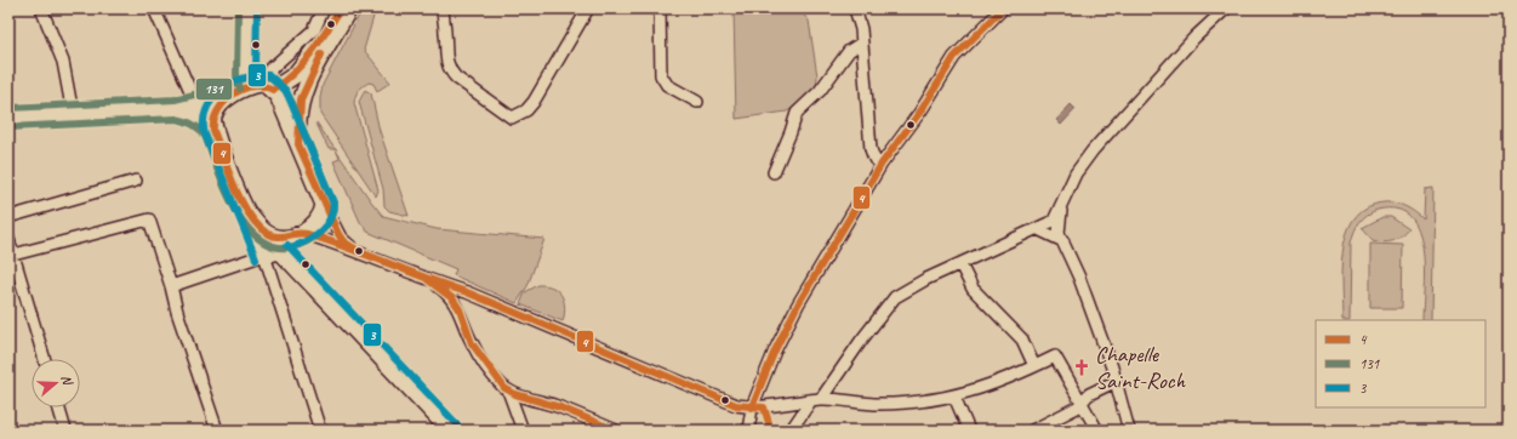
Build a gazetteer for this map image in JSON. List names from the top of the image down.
{
  "places": {
    "church": ["Chapelle Saint-Roch"]
  },
  "lines": ["transit line 4", "transit line 131", "transit line 3"],
  "legend": ["4", "131", "3"],
  "north": "right"
}
